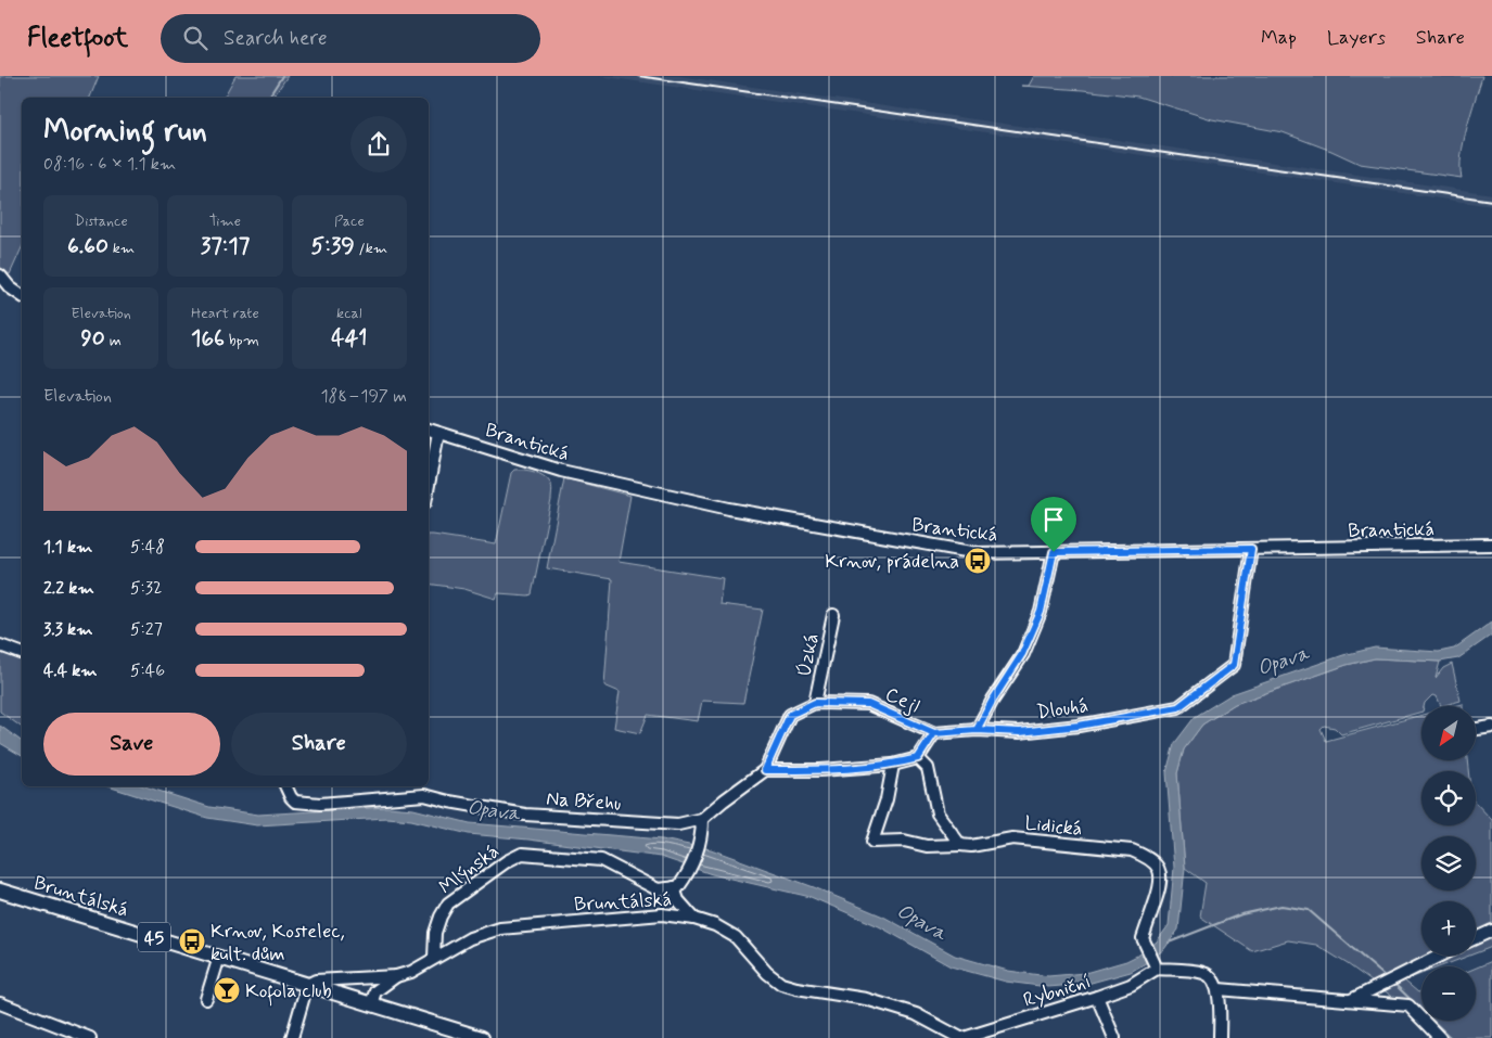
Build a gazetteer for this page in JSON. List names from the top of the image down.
{
  "streets": {
    "main road": ["Bruntálská", "45"],
    "street": [
      "Brantická",
      "Úzká",
      "Cejl",
      "Dlouhá",
      "Na Břehu",
      "Lidická",
      "Mlýnská",
      "Rybniční"
    ]
  },
  "crossings": [
    ["Brantická", "Dlouhá"],
    ["Úzká", "Cejl"],
    ["Cejl", "Dlouhá"],
    ["Lidická", "Rybniční"],
    ["Mlýnská", "Bruntálská"],
    ["Bruntálská", "Rybniční"]
  ],
  "water": ["Opava"],
  "places": {
    "bus stop": ["Krnov, prádelna", "Krnov, Kostelec, kult. dům"],
    "bar": ["Kofola club"]
  },
  "north": "bottom left",
  "page": {
    "header": "Fleetfoot",
    "search": "Search here",
    "nav": ["Map", "Layers", "Share"],
    "heading": ["Morning run", "08:16 · 6 × 1.1 km"],
    "stats": [
      ["Distance", "6.60 km"],
      ["Time", "37:17"],
      ["Pace", "5:39 /km"],
      ["Elevation", "90 m"],
      ["Heart rate", "166 bpm"],
      ["kcal", "441"]
    ],
    "chart": ["Elevation", "188–197 m"],
    "list": [
      {
        "name": "1.1 km",
        "note": "5:48"
      },
      {
        "name": "2.2 km",
        "note": "5:32"
      },
      {
        "name": "3.3 km",
        "note": "5:27"
      },
      {
        "name": "4.4 km",
        "note": "5:46"
      }
    ],
    "buttons": ["Save", "Share"],
    "map_buttons": ["+", "−"]
  }
}
